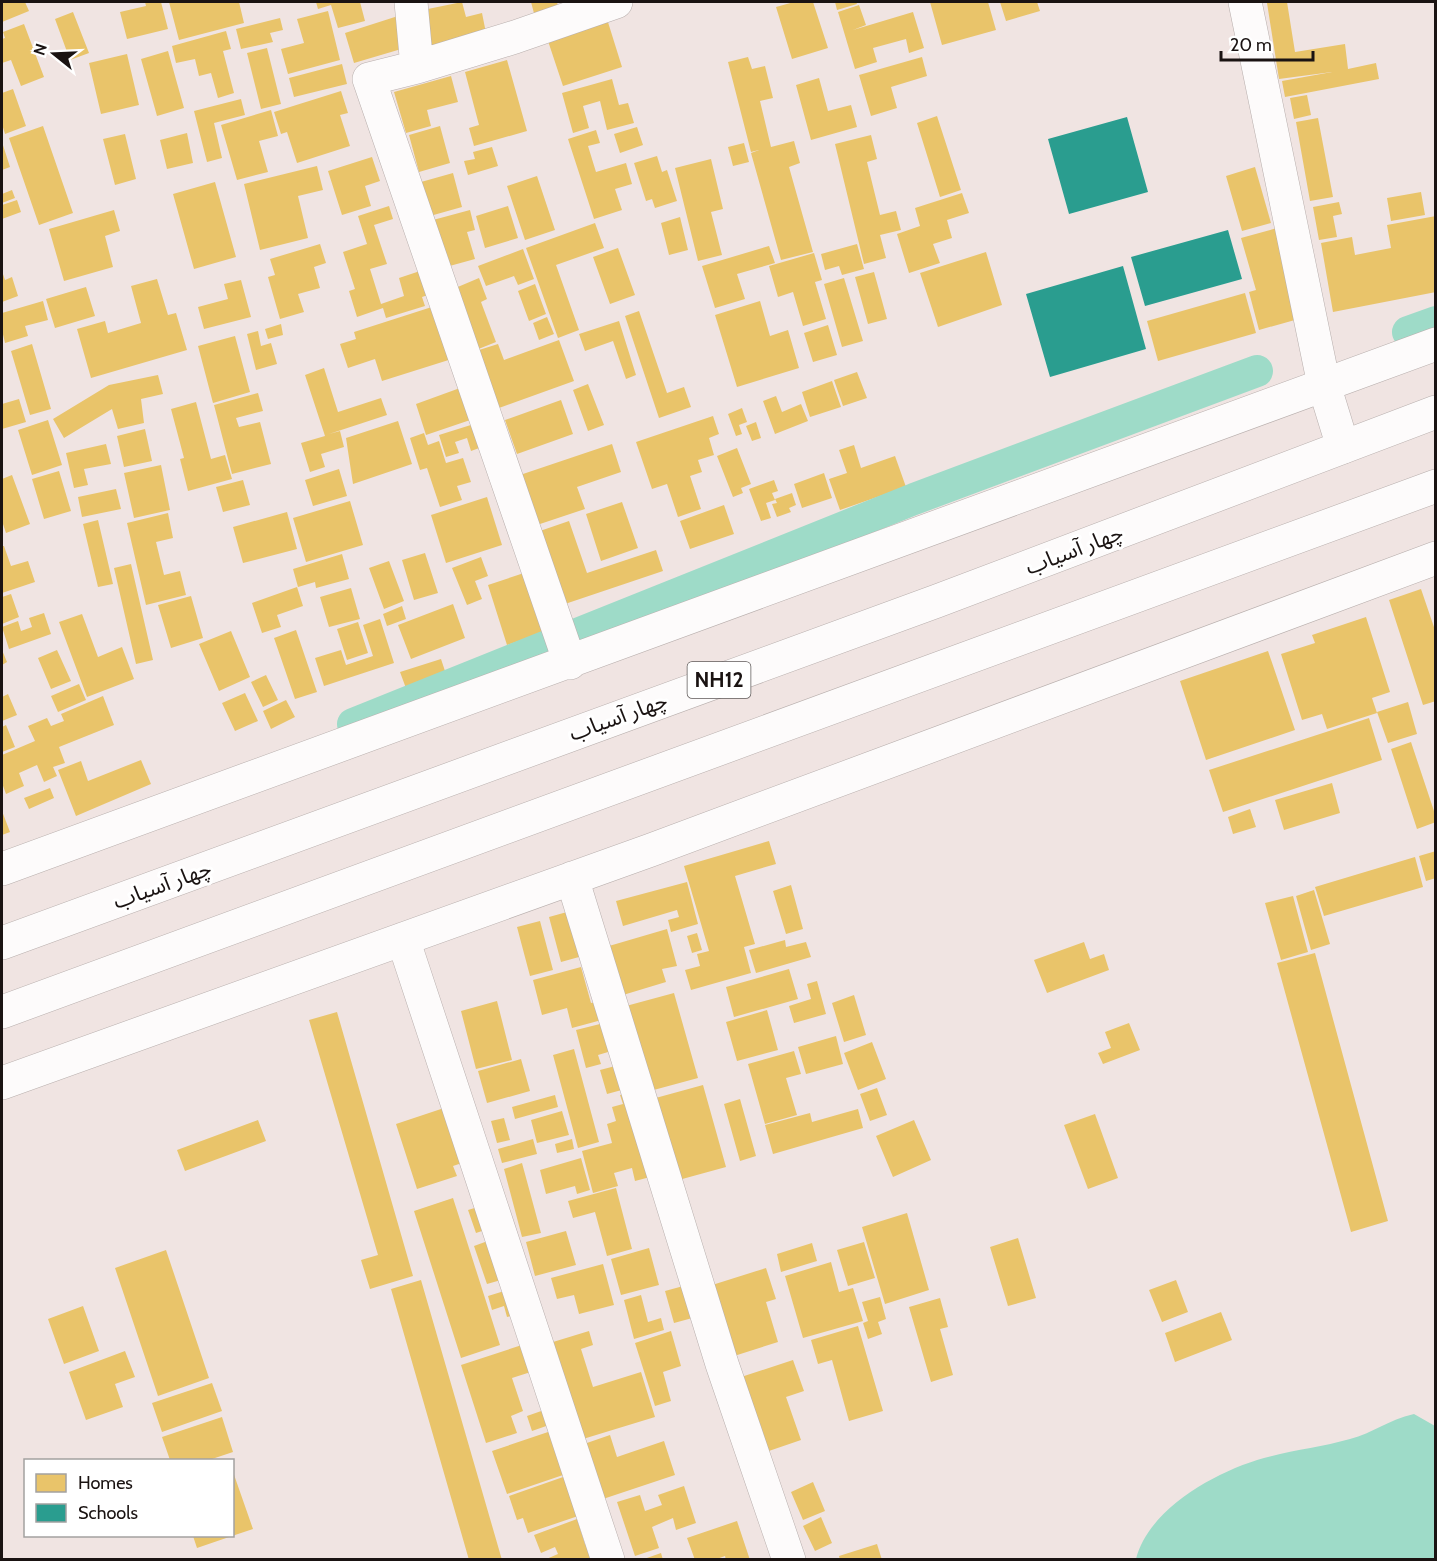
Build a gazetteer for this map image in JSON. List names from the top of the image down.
{
  "streets": {
    "main road": ["چهار آسیاب", "NH12"]
  },
  "legend": ["Homes", "Schools"],
  "scale_bar": "20 m",
  "north": "left"
}
